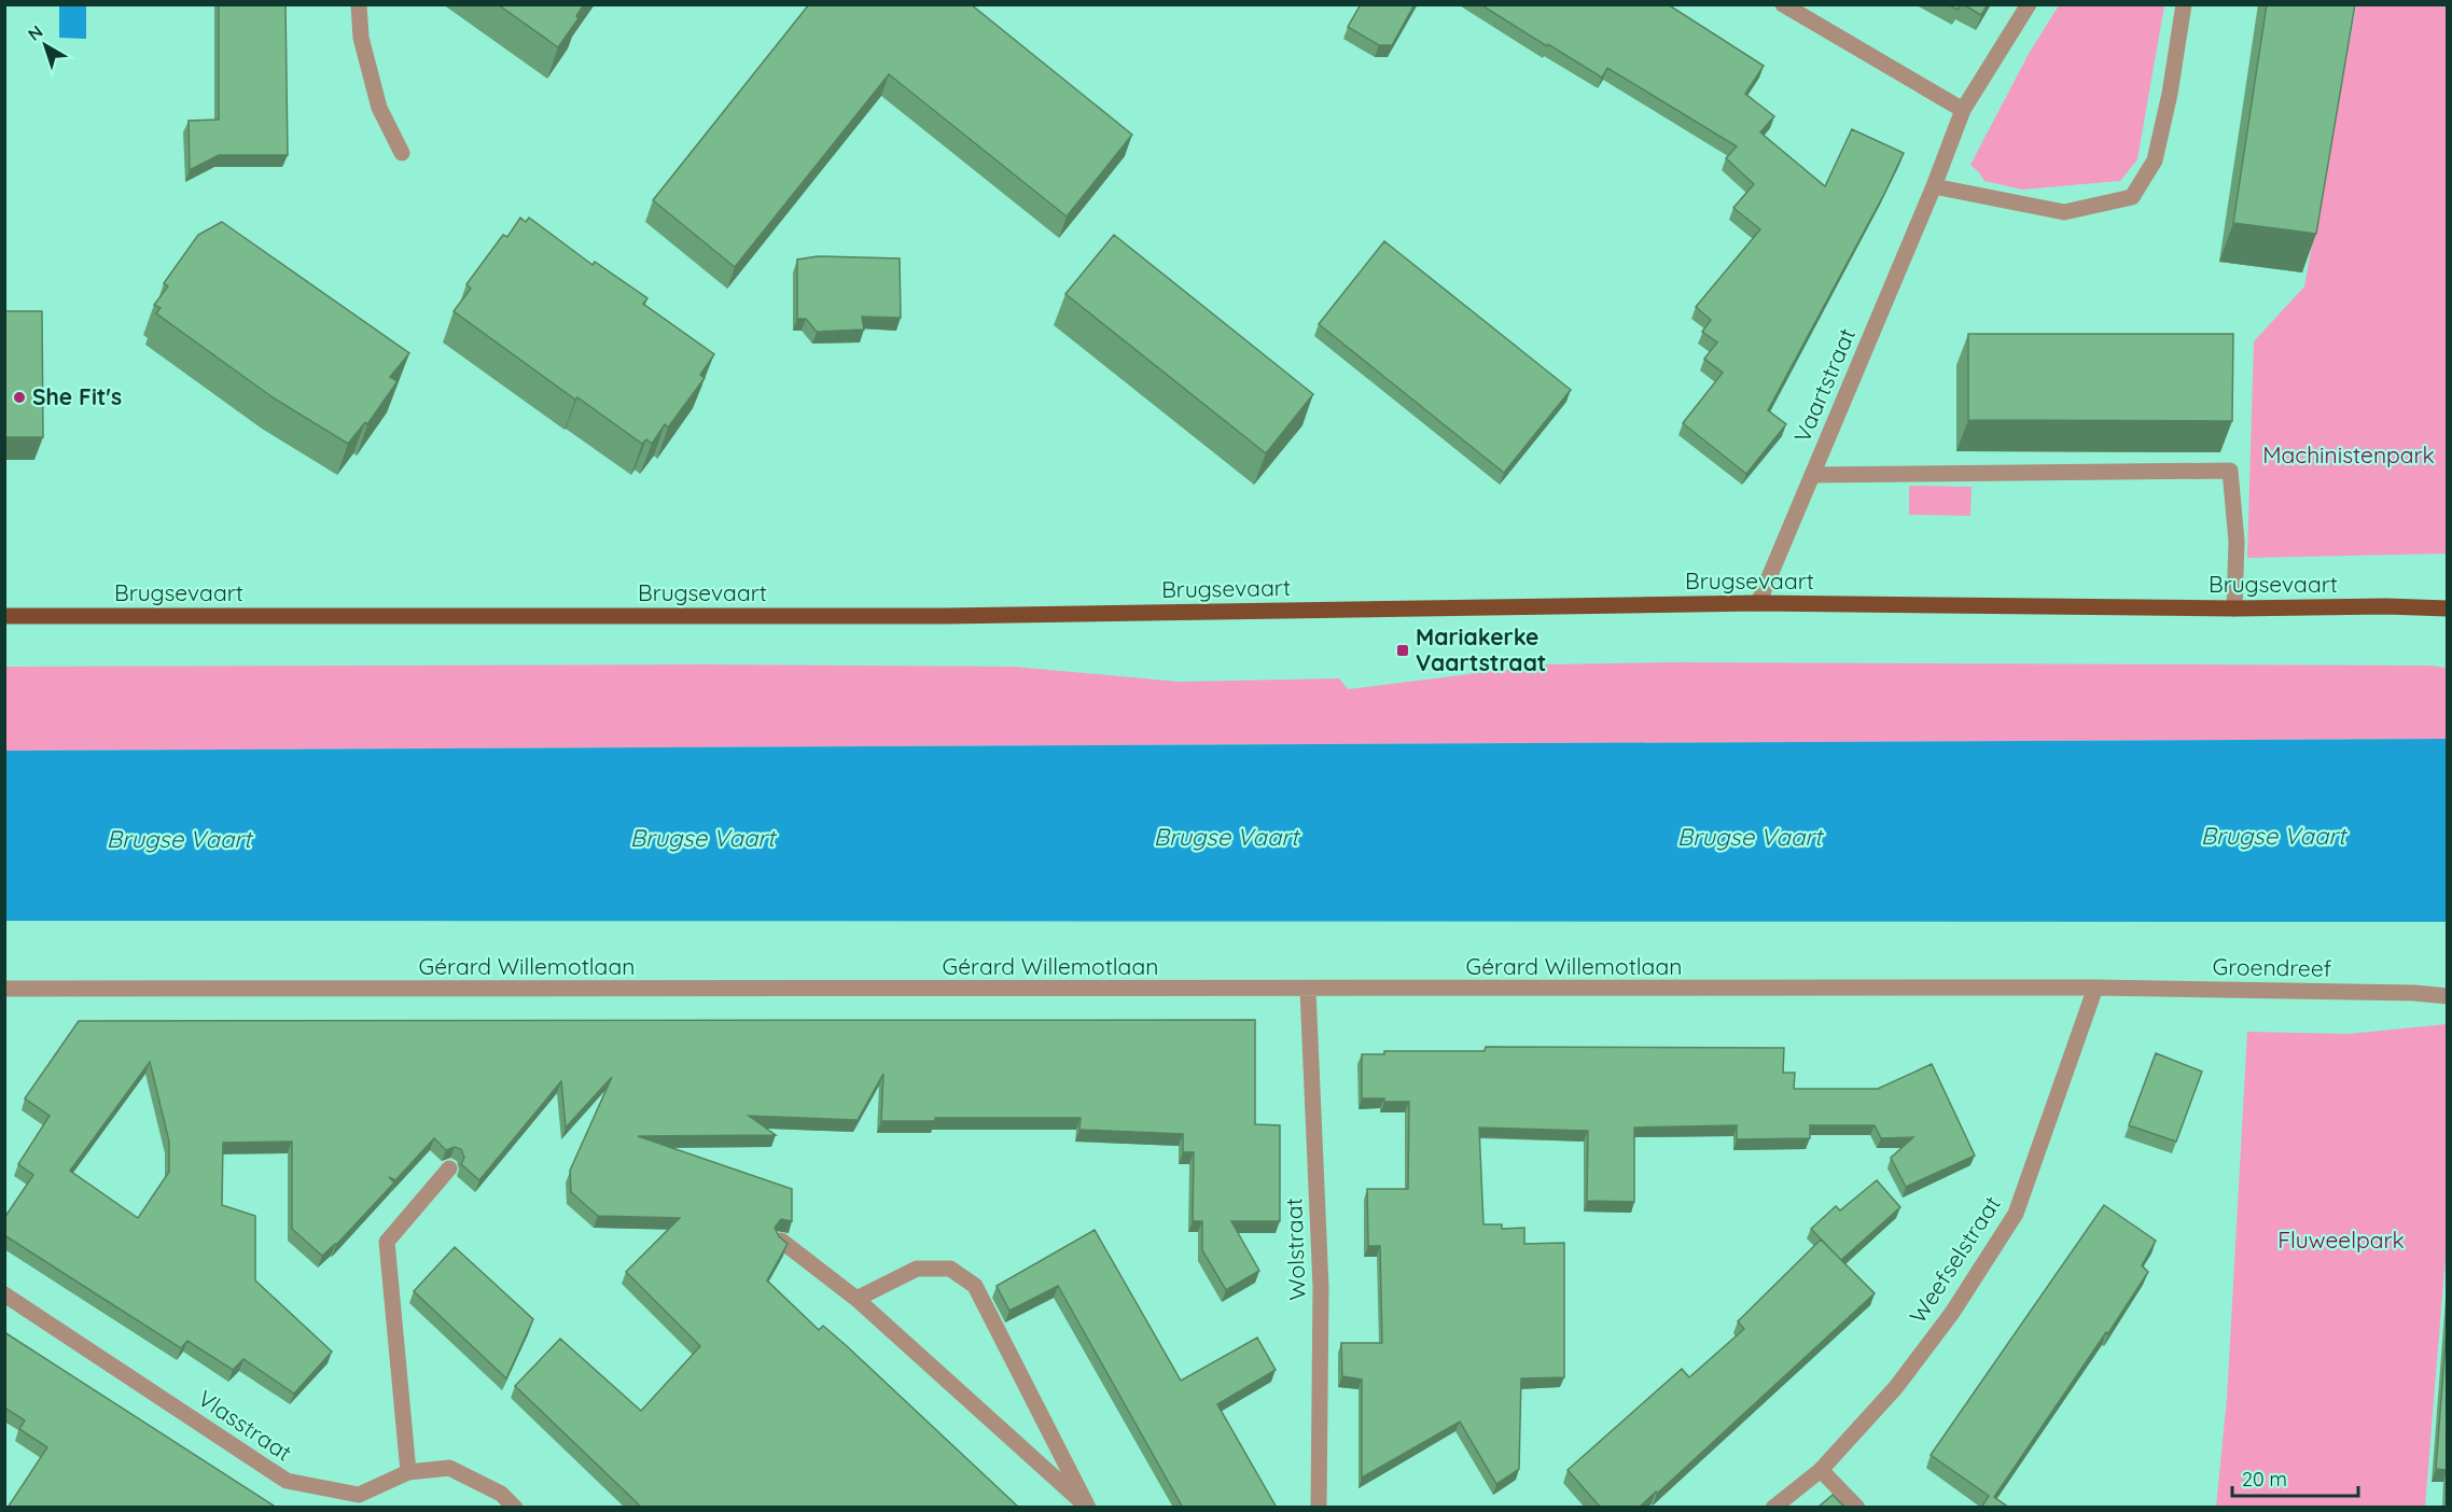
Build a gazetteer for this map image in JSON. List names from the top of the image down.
{
  "streets": {
    "main road": ["Brugsevaart"],
    "street": [
      "Vaartstraat",
      "Gérard Willemotlaan",
      "Groendreef",
      "Wolstraat",
      "Weefselstraat",
      "Vlasstraat"
    ]
  },
  "crossings": [
    ["Vaartstraat", "Brugsevaart"],
    ["Gérard Willemotlaan", "Groendreef"],
    ["Gérard Willemotlaan", "Wolstraat"],
    ["Gérard Willemotlaan", "Weefselstraat"],
    ["Groendreef", "Weefselstraat"]
  ],
  "water": ["Brugse Vaart"],
  "parks": ["Machinistenpark", "Fluweelpark"],
  "places": {
    "other": ["She Fit's"],
    "transit": ["Mariakerke Vaartstraat"]
  },
  "scale_bar": "20 m",
  "north": "top left"
}
